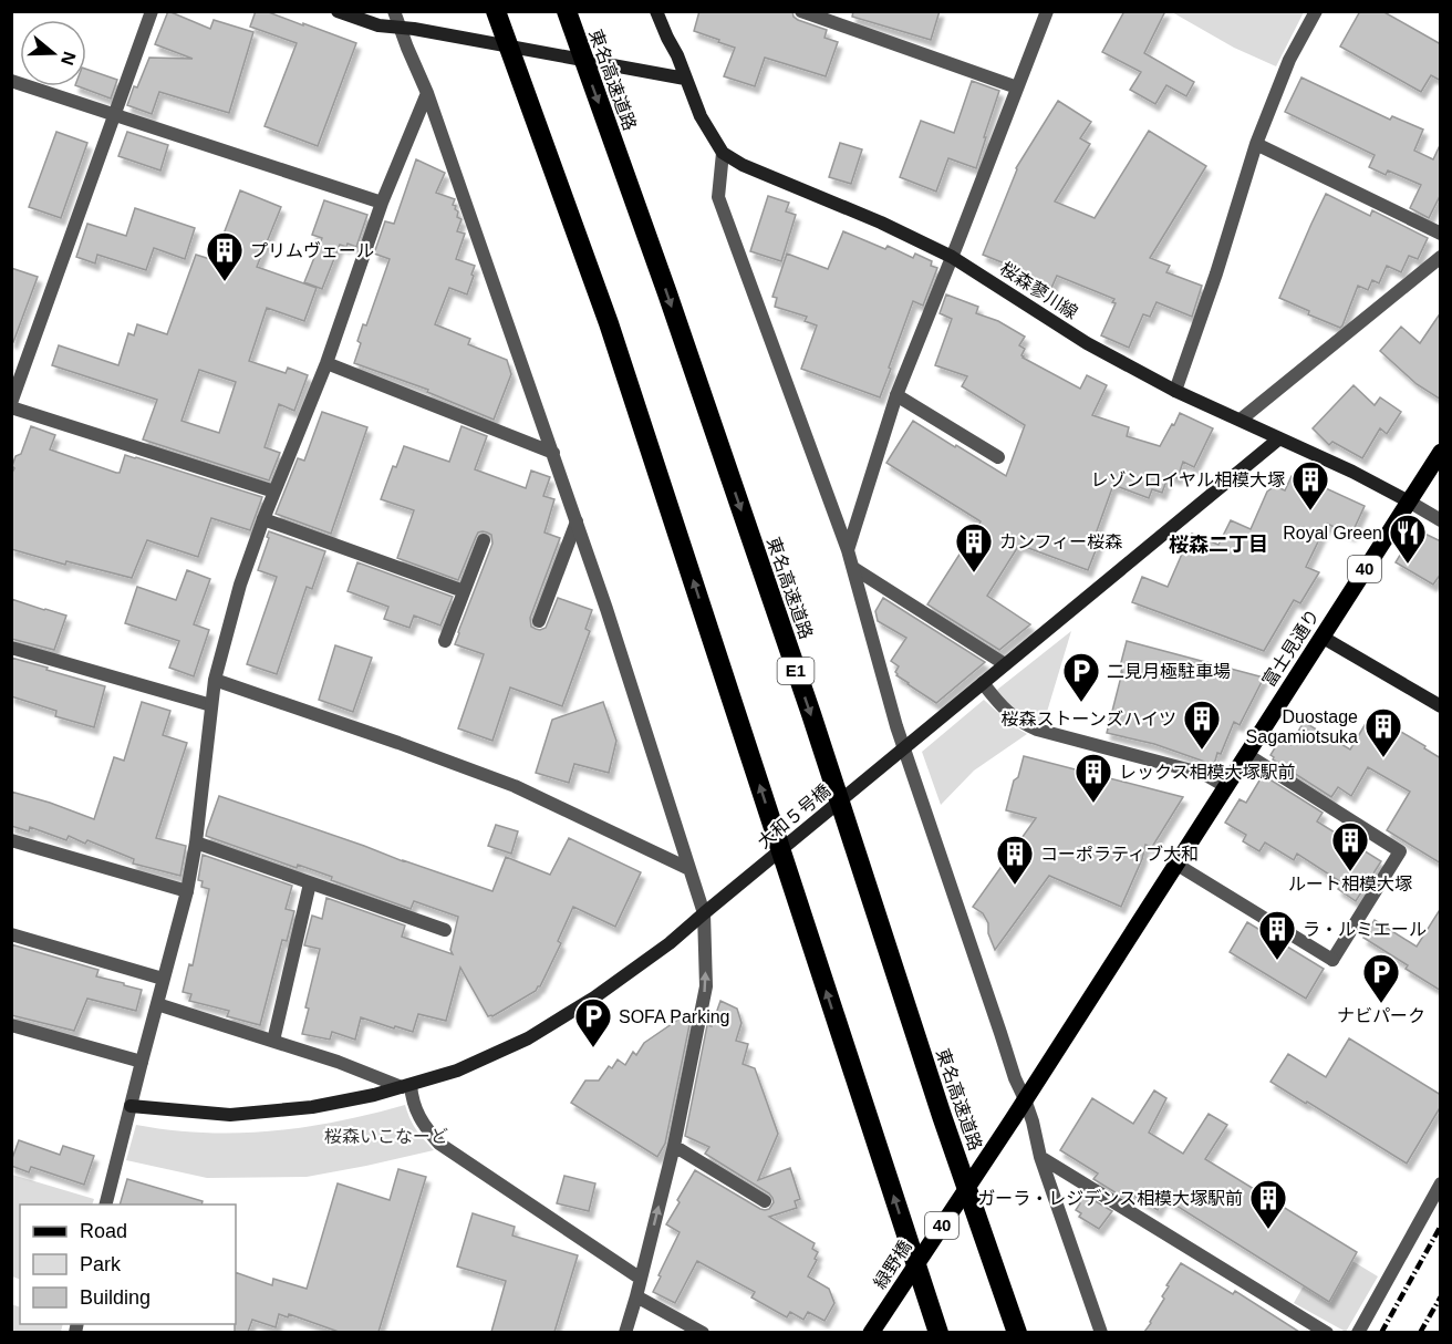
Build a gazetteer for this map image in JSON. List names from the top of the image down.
{
  "streets": {
    "highway": ["東名高速道路", "E1"],
    "main road": ["40", "富士見通り", "緑野橋"],
    "street": ["桜森蓼川線", "大和５号橋"]
  },
  "crossings": [
    ["桜森蓼川線", "富士見通り"],
    ["桜森蓼川線", "大和５号橋"],
    ["富士見通り", "緑野橋"]
  ],
  "districts": ["桜森二丁目"],
  "parks": ["桜森いこなーど"],
  "places": {
    "building": [
      "プリムヴェール",
      "レゾンロイヤル相模大塚",
      "カンフィー桜森",
      "桜森ストーンズハイツ",
      "Duostage Sagamiotsuka",
      "レックス相模大塚駅前",
      "ルート相模大塚",
      "コーポラティブ大和",
      "ラ・ルミエール",
      "ガーラ・レジデンス相模大塚駅前"
    ],
    "restaurant": ["Royal Green"],
    "parking": ["二見月極駐車場", "ナビパーク", "SOFA Parking"]
  },
  "legend": ["Road", "Park", "Building"],
  "north": "right"
}
